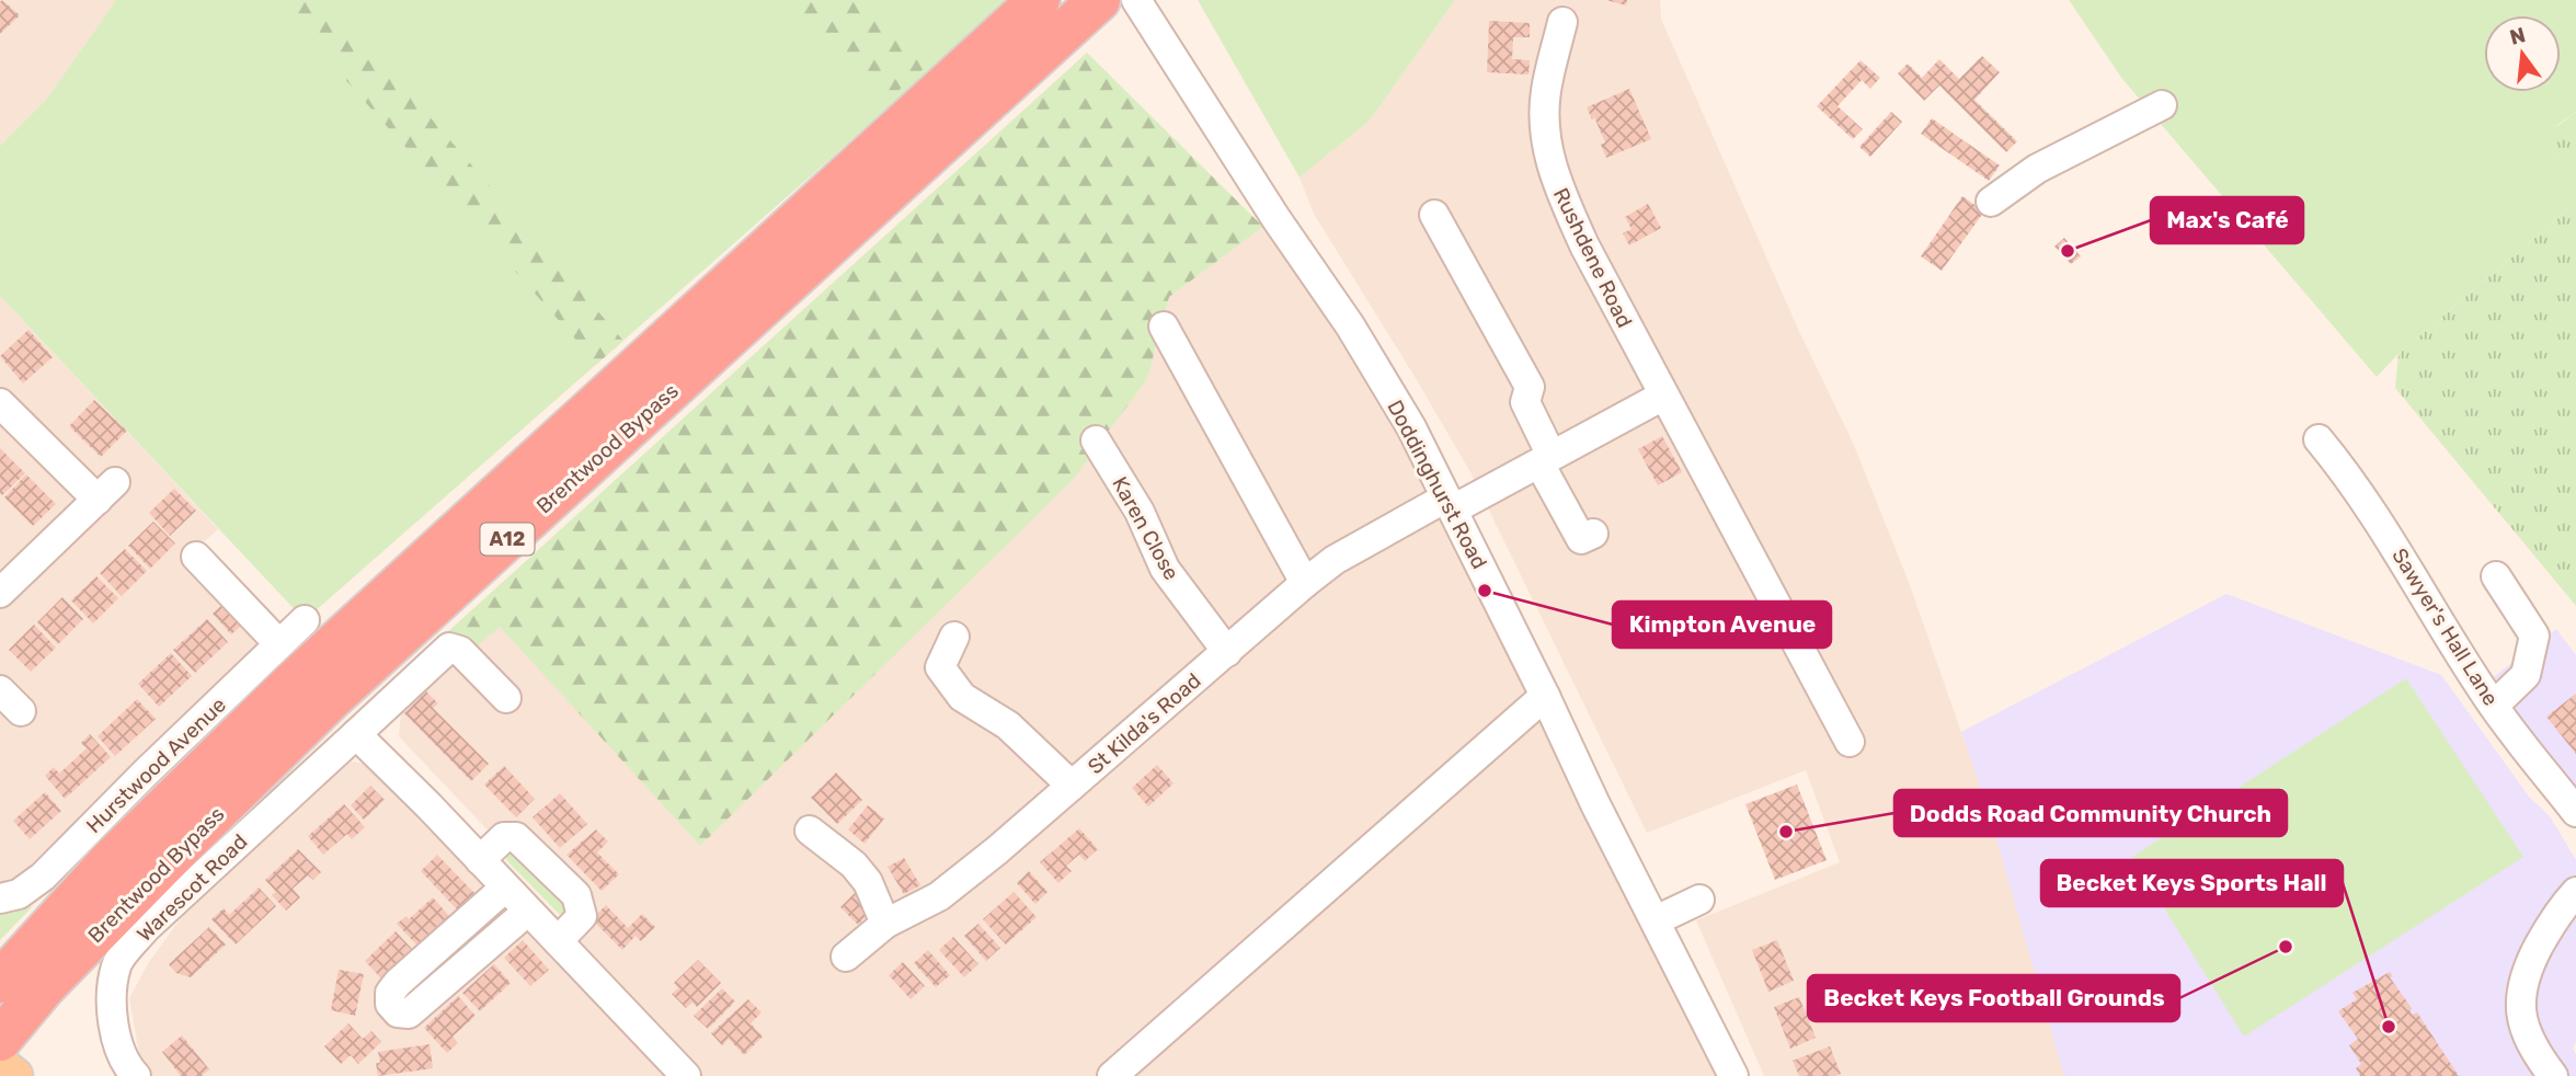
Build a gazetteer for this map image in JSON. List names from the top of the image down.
{
  "streets": {
    "highway": ["Brentwood Bypass", "A12"],
    "street": [
      "Rushdene Road",
      "Doddinghurst Road",
      "Karen Close",
      "Sawyer's Hall Lane",
      "St Kilda's Road",
      "Hurstwood Avenue",
      "Warescot Road"
    ]
  },
  "crossings": [
    ["Doddinghurst Road", "St Kilda's Road"],
    ["Karen Close", "St Kilda's Road"]
  ],
  "places": [
    "Max's Café",
    "Kimpton Avenue",
    "Dodds Road Community Church",
    "Becket Keys Football Grounds",
    "Becket Keys Sports Hall"
  ],
  "north": "top"
}
